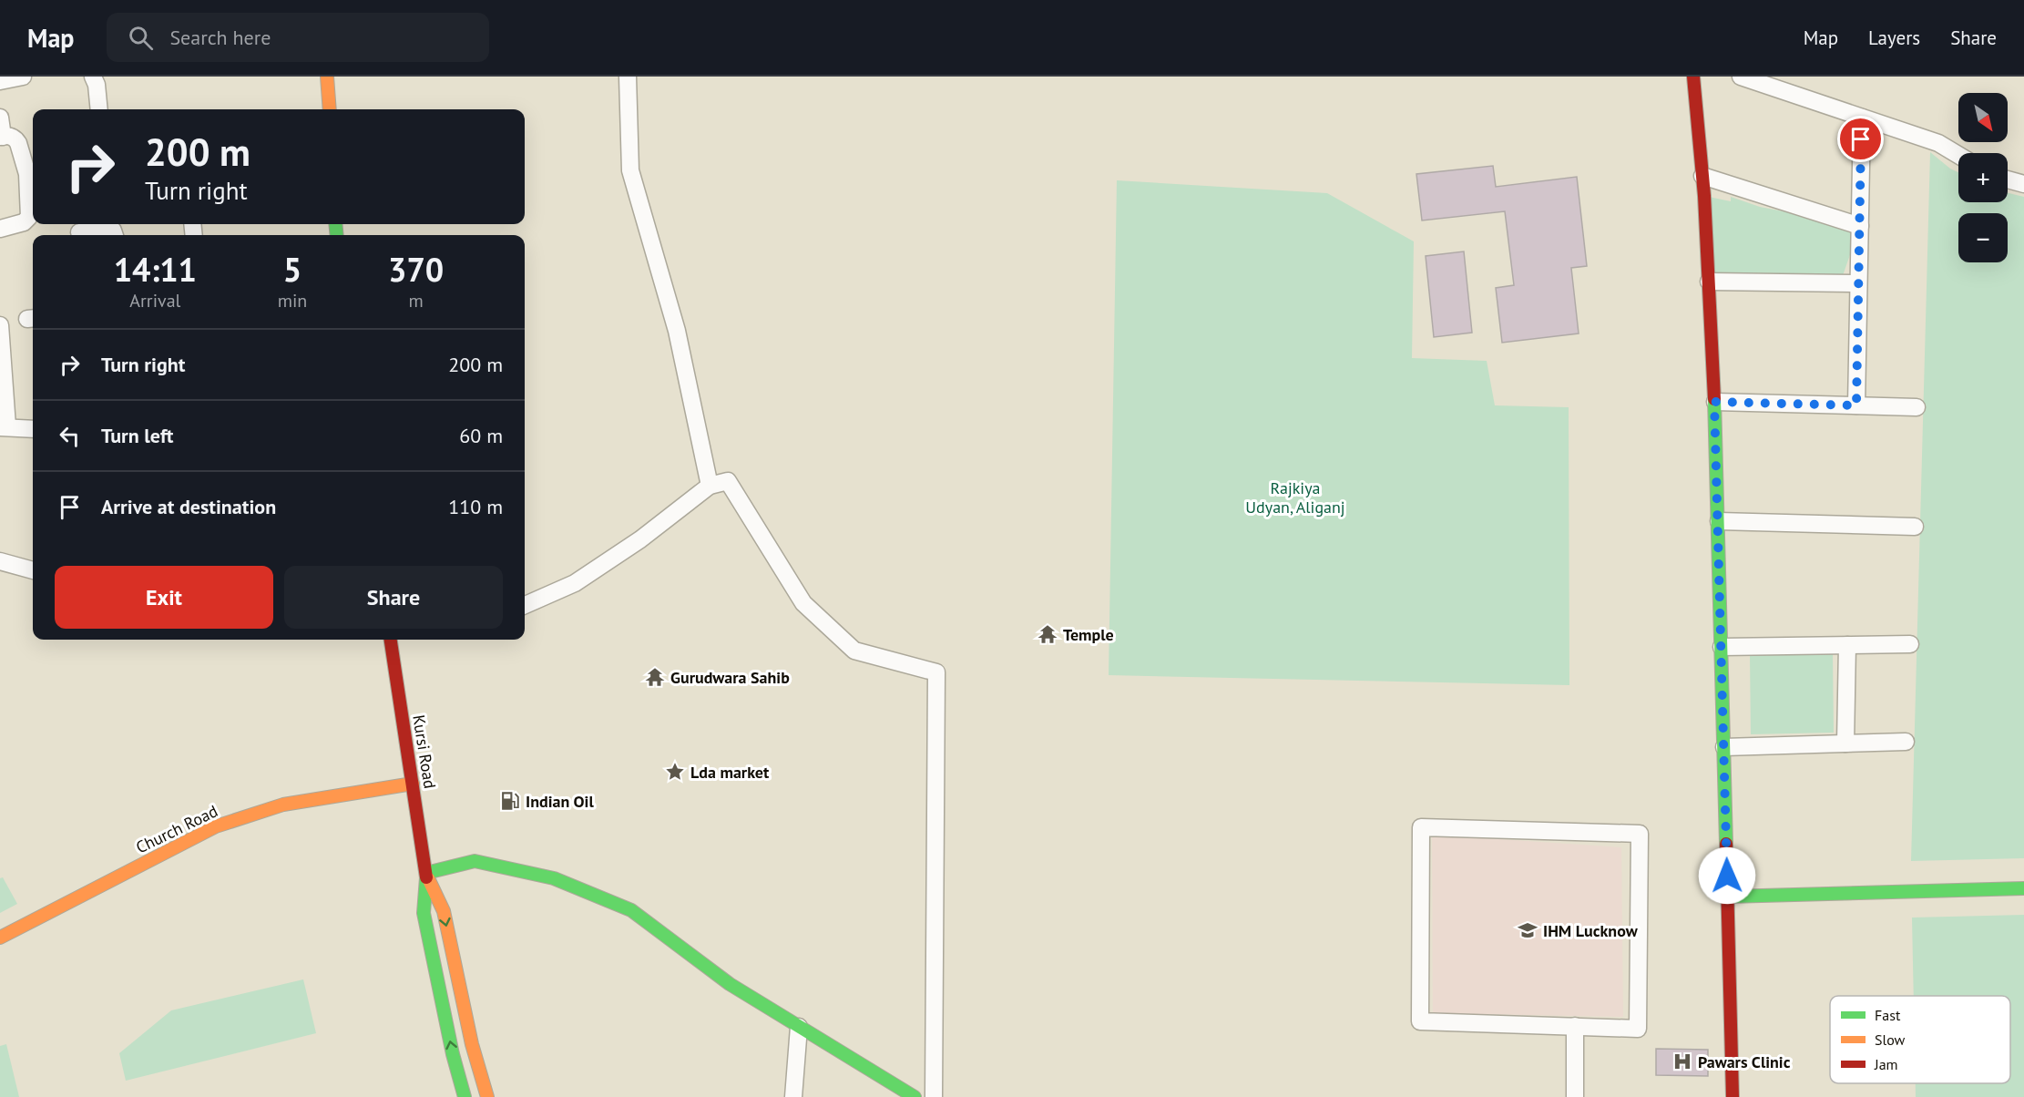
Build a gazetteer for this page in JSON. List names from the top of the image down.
{
  "streets": {
    "street": ["Kursi Road", "Church Road"]
  },
  "crossings": [
    ["Kursi Road", "Church Road"]
  ],
  "parks": ["Rajkiya Udyan, Aliganj"],
  "places": {
    "temple": ["Temple", "Gurudwara Sahib"],
    "place": ["Lda market"],
    "fuel station": ["Indian Oil"],
    "school or university": ["IHM Lucknow"],
    "hospital": ["Pawars Clinic"]
  },
  "legend": ["Fast", "Slow", "Jam"],
  "north": "bottom right",
  "page": {
    "header": "Map",
    "search": "Search here",
    "nav": ["Map", "Layers", "Share"],
    "map_buttons": ["+", "−"],
    "turn": ["200 m", "Turn right"],
    "eta": [
      "14:11",
      "Arrival",
      "5",
      "min",
      "370",
      "m"
    ],
    "list": [
      {
        "name": "Turn right",
        "value": "200 m"
      },
      {
        "name": "Turn left",
        "value": "60 m"
      },
      {
        "name": "Arrive at destination",
        "value": "110 m"
      }
    ],
    "buttons": ["Exit", "Share"]
  }
}
